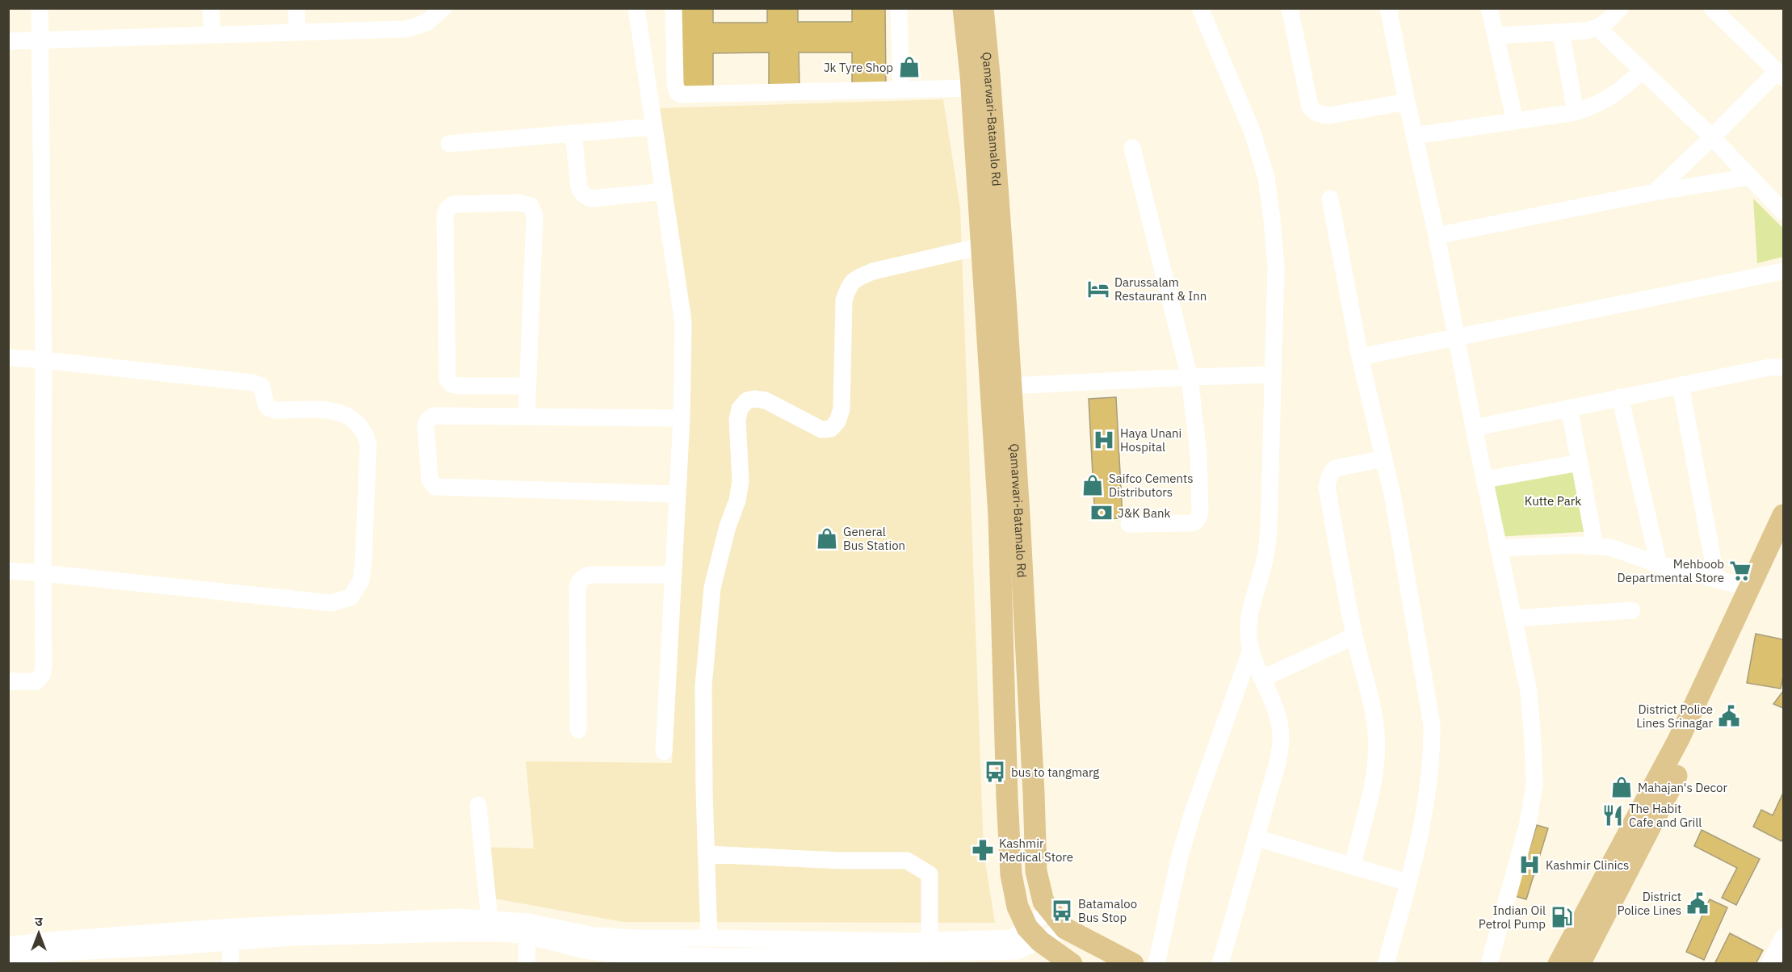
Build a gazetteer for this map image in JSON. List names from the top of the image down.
{
  "streets": {
    "main road": ["Qamarwari-Batamalo Rd"]
  },
  "parks": ["Kutte Park"],
  "places": {
    "shop": [
      "Jk Tyre Shop",
      "Saifco Cements Distributors",
      "General Bus Station",
      "Mahajan's Decor"
    ],
    "hotel": ["Darussalam Restaurant & Inn"],
    "hospital": ["Haya Unani Hospital", "Kashmir Clinics"],
    "bank": ["J&K Bank"],
    "supermarket": ["Mehboob Departmental Store"],
    "public building": ["District Police Lines Srinagar", "District Police Lines"],
    "bus stop": ["bus to tangmarg", "Batamaloo Bus Stop"],
    "restaurant": ["The Habit Cafe and Grill"],
    "pharmacy": ["Kashmir Medical Store"],
    "fuel station": ["Indian Oil Petrol Pump"]
  },
  "north": "top"
}
